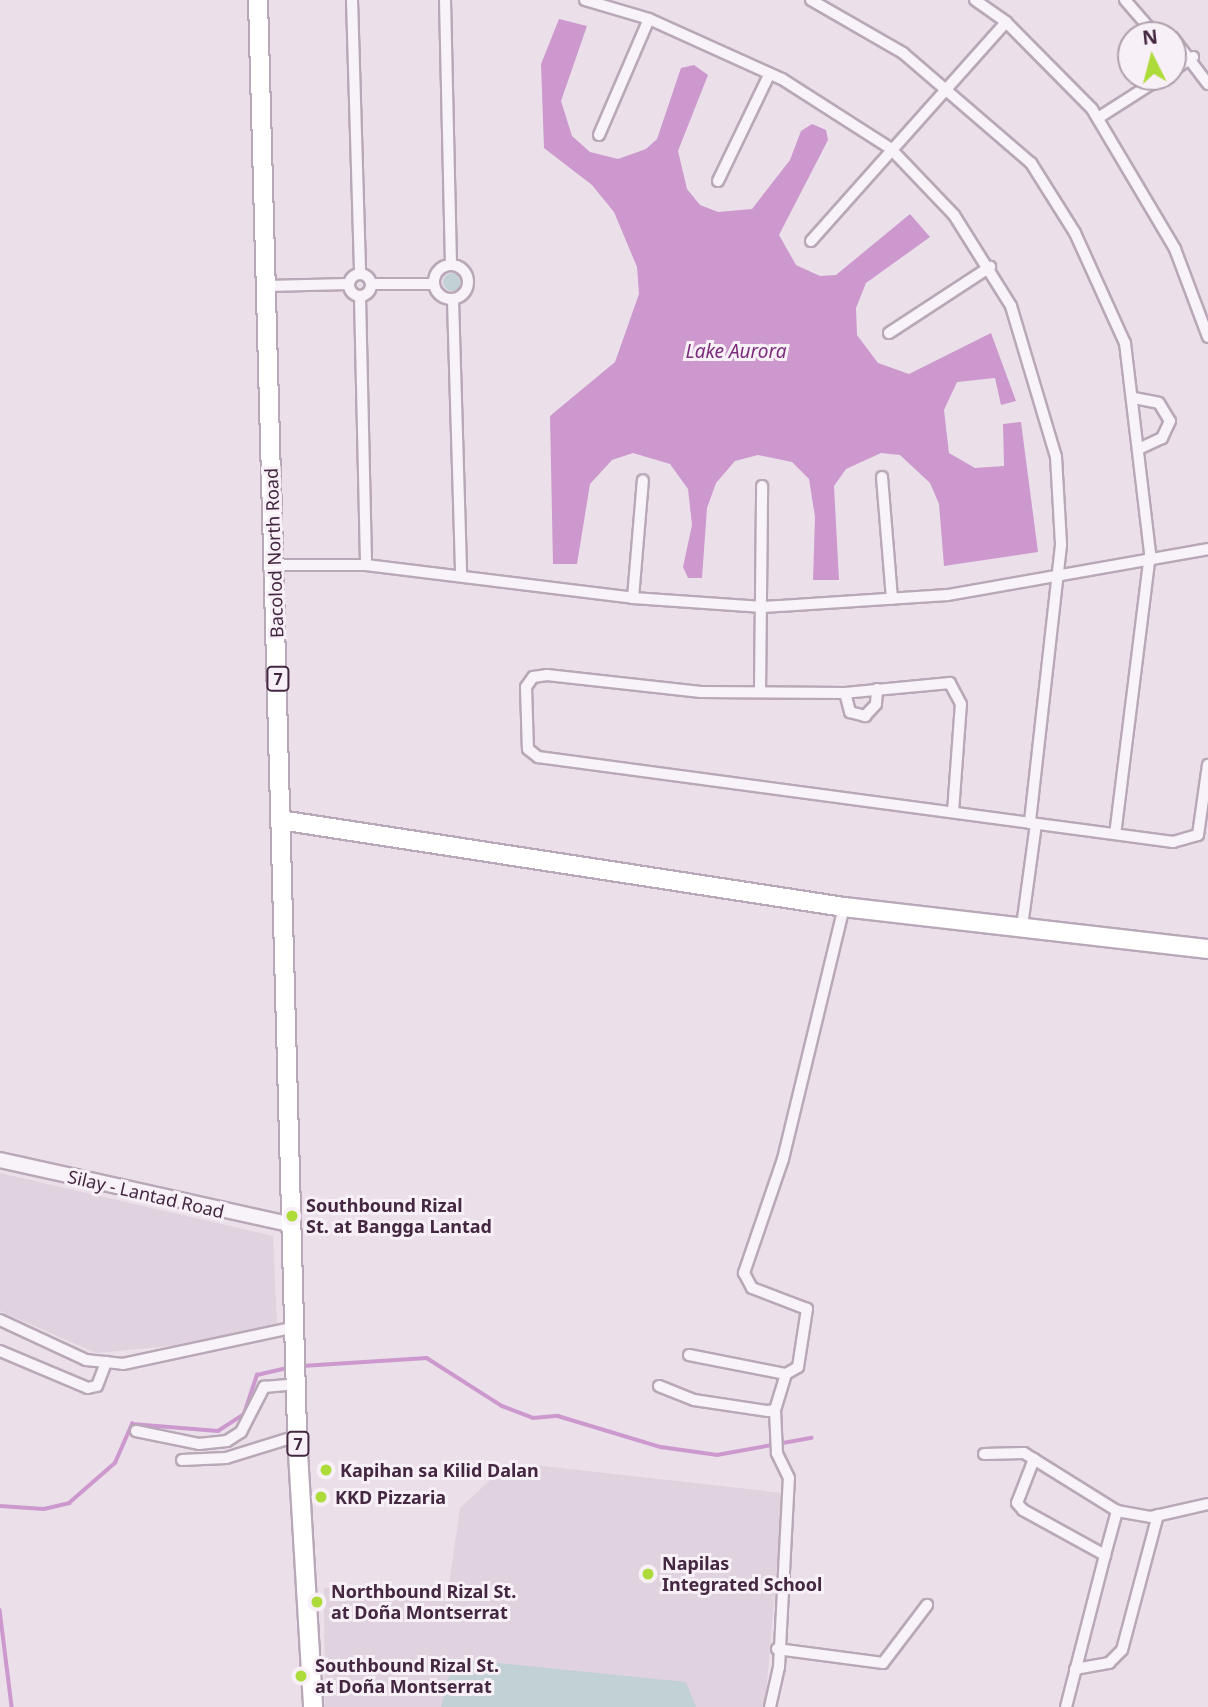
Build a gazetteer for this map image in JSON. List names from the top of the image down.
{
  "streets": {
    "main road": ["Bacolod North Road", "7"],
    "street": ["Silay - Lantad Road"]
  },
  "crossings": [
    ["Bacolod North Road", "7"],
    ["Bacolod North Road", "Silay - Lantad Road"]
  ],
  "water": ["Lake Aurora"],
  "places": [
    "Southbound Rizal St. at Bangga Lantad",
    "Kapihan sa Kilid Dalan",
    "KKD Pizzaria",
    "Napilas Integrated School",
    "Northbound Rizal St. at Doña Montserrat",
    "Southbound Rizal St. at Doña Montserrat"
  ],
  "north": "top"
}
